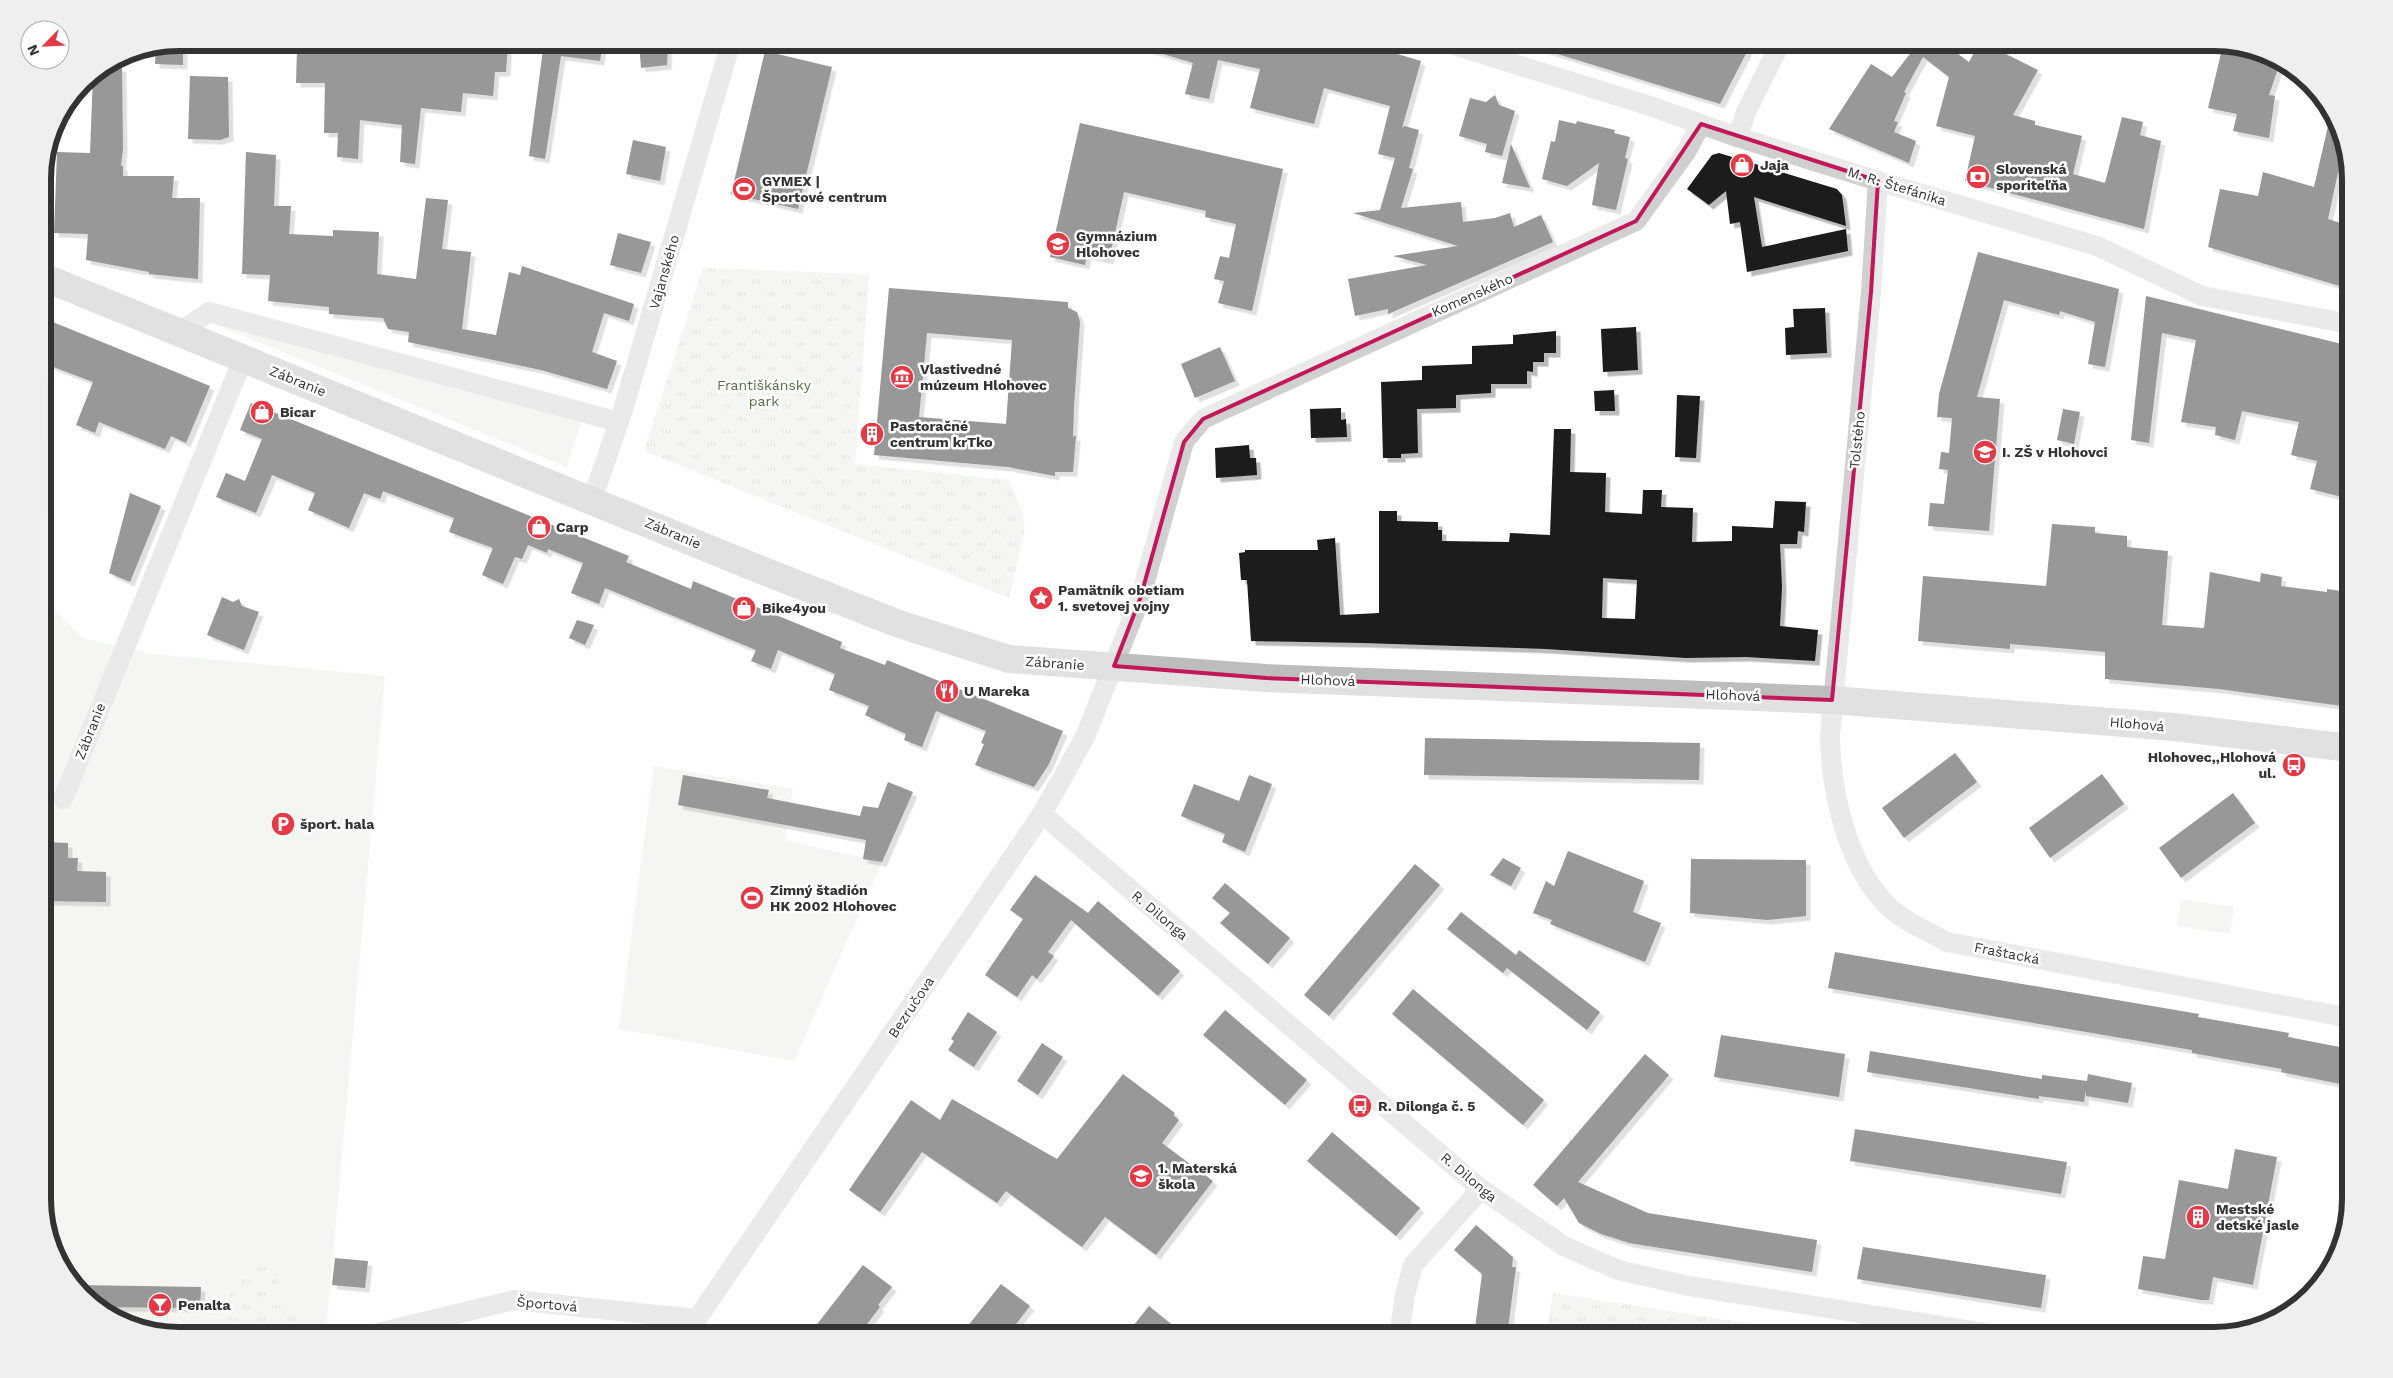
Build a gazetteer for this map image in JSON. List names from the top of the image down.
{
  "streets": {
    "main road": ["Zábranie", "Hlohová"],
    "street": [
      "M. R. Štefánika",
      "Vajanského",
      "Komenského",
      "Tolstého",
      "R. Dilonga",
      "Fraštacká",
      "Bezručova",
      "Športová"
    ]
  },
  "crossings": [
    ["M. R. Štefánika", "Komenského"],
    ["M. R. Štefánika", "Tolstého"],
    ["Vajanského", "Zábranie"],
    ["Komenského", "Bezručova"],
    ["Zábranie", "Hlohová"],
    ["Zábranie", "Bezručova"],
    ["Tolstého", "Hlohová"],
    ["Tolstého", "Fraštacká"],
    ["Hlohová", "Fraštacká"],
    ["Hlohová", "Bezručova"],
    ["R. Dilonga", "Bezručova"],
    ["Bezručova", "Športová"]
  ],
  "parks": ["Františkánsky park"],
  "places": {
    "shop": [
      "Jaja",
      "Bicar",
      "Carp",
      "Bike4you"
    ],
    "bank": ["Slovenská sporiteľňa"],
    "sports": ["GYMEX | Športové centrum", "Zimný štadión HK 2002 Hlohovec"],
    "school or university": ["Gymnázium Hlohovec", "I. ZŠ v Hlohovci", "1. Materská škola"],
    "museum": ["Vlastivedné múzeum Hlohovec"],
    "building": ["Pastoračné centrum krTko", "Mestské detské jasle"],
    "place": ["Pamätník obetiam 1. svetovej vojny"],
    "restaurant": ["U Mareka"],
    "bus stop": ["Hlohovec,,Hlohová ul.", "R. Dilonga č. 5"],
    "parking": ["šport. hala"],
    "bar": ["Penalta"]
  },
  "north": "bottom left"
}
